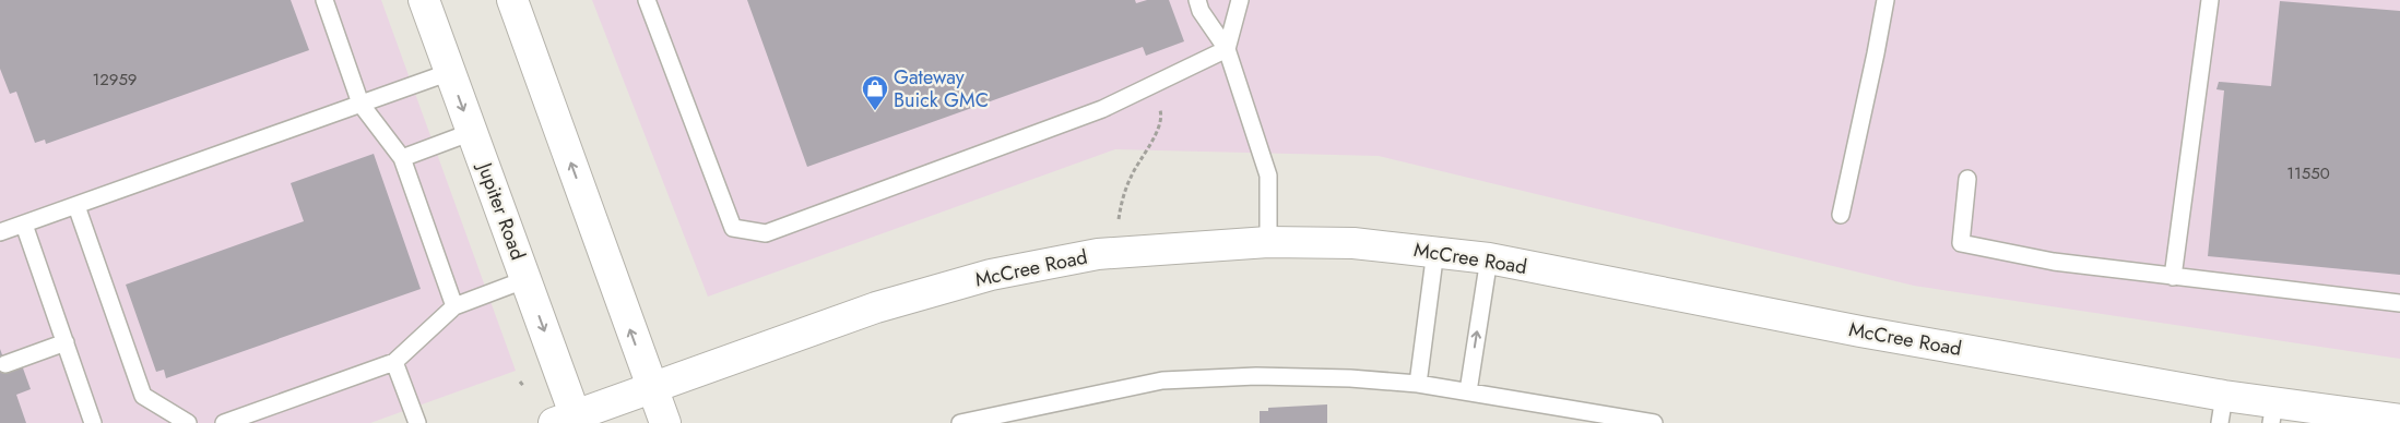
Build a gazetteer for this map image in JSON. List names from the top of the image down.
{
  "streets": {
    "street": ["Jupiter Road", "McCree Road"]
  },
  "crossings": [
    ["Jupiter Road", "McCree Road"]
  ],
  "places": {
    "shop": ["Gateway Buick GMC"]
  },
  "house_numbers": ["12959", "11550"]
}
